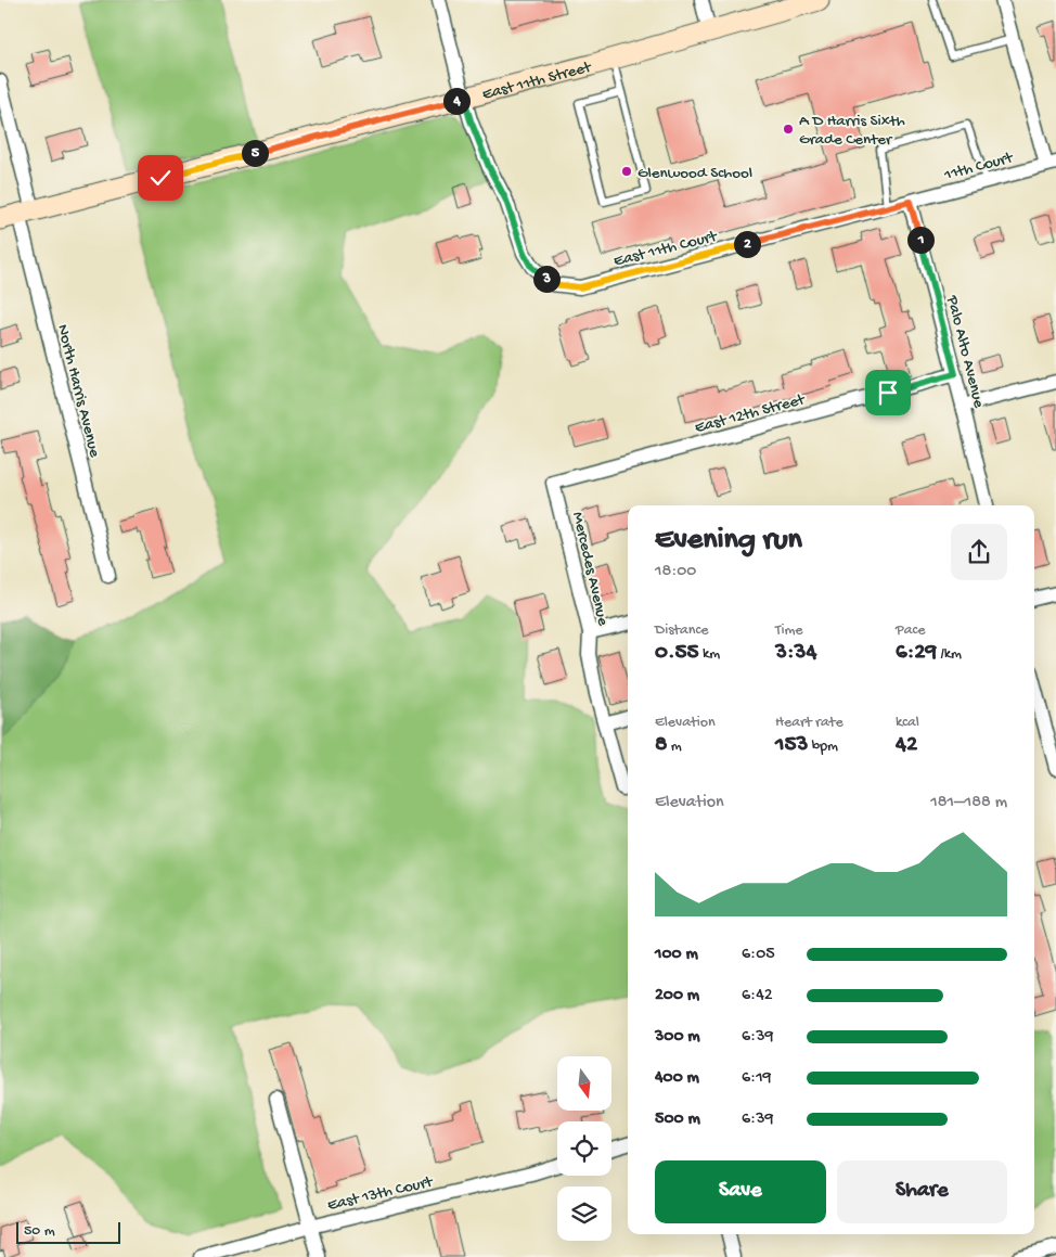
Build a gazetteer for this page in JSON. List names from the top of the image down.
{
  "streets": {
    "main road": ["East 11th Street"],
    "street": [
      "11th Court",
      "East 11th Court",
      "Palo Alto Avenue",
      "North Harris Avenue",
      "East 12th Street",
      "Mercedes Avenue",
      "East 13th Court"
    ]
  },
  "crossings": [
    ["East 11th Street", "East 11th Court"],
    ["East 11th Street", "North Harris Avenue"],
    ["11th Court", "East 11th Court"],
    ["11th Court", "Palo Alto Avenue"],
    ["East 11th Court", "Palo Alto Avenue"],
    ["Palo Alto Avenue", "East 12th Street"],
    ["East 12th Street", "Mercedes Avenue"]
  ],
  "places": ["A D Harris Sixth Grade Center", "Glenwood School"],
  "scale_bar": "50 m",
  "north": "bottom",
  "page": {
    "pins": [
      "4",
      "5",
      "1",
      "2",
      "3"
    ],
    "heading": ["Evening run", "18:00"],
    "stats": [
      ["Distance", "0.55 km"],
      ["Time", "3:34"],
      ["Pace", "6:29 /km"],
      ["Elevation", "8 m"],
      ["Heart rate", "153 bpm"],
      ["kcal", "42"]
    ],
    "chart": ["Elevation", "181–188 m"],
    "list": [
      {
        "name": "100 m",
        "note": "6:05"
      },
      {
        "name": "200 m",
        "note": "6:42"
      },
      {
        "name": "300 m",
        "note": "6:39"
      },
      {
        "name": "400 m",
        "note": "6:19"
      },
      {
        "name": "500 m",
        "note": "6:39"
      }
    ],
    "buttons": ["Save", "Share"],
    "scale": "50 m"
  }
}
